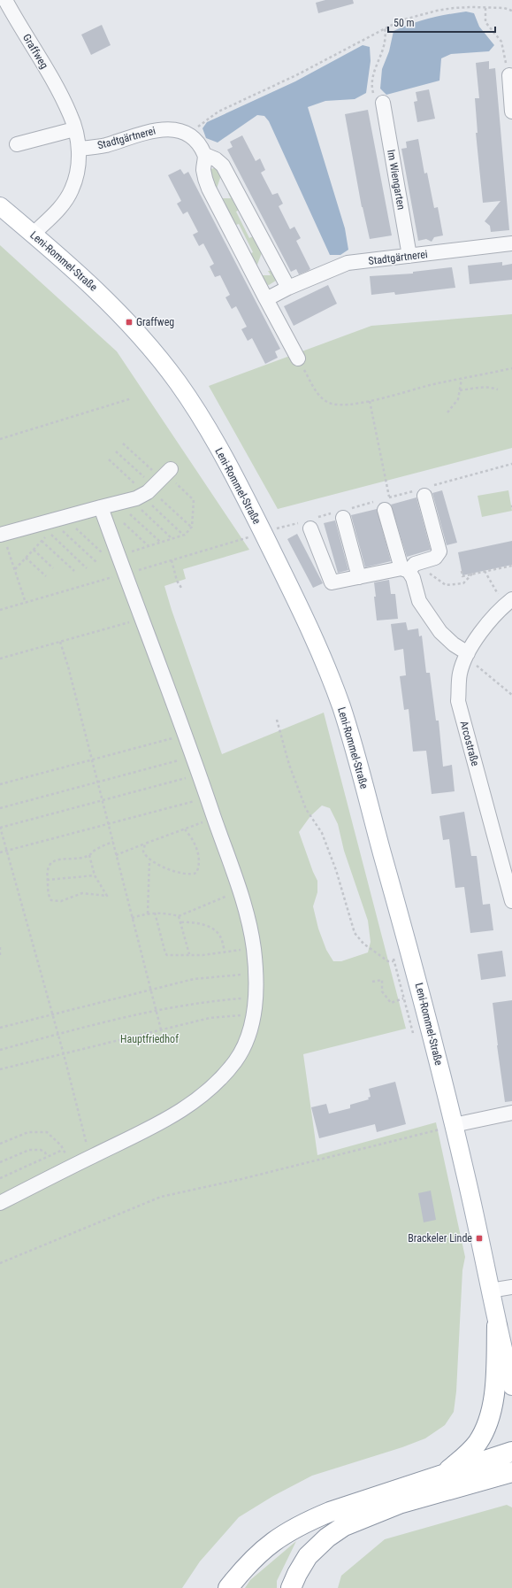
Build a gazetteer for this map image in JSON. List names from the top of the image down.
{
  "streets": {
    "main road": ["Leni-Rommel-Straße"],
    "street": [
      "Graffweg",
      "Stadtgärtnerei",
      "Im Wiengarten",
      "Arcostraße"
    ]
  },
  "crossings": [
    ["Graffweg", "Stadtgärtnerei"],
    ["Graffweg", "Leni-Rommel-Straße"],
    ["Stadtgärtnerei", "Im Wiengarten"]
  ],
  "parks": ["Hauptfriedhof"],
  "places": {
    "transit": ["Graffweg", "Brackeler Linde"]
  },
  "scale_bar": "50 m"
}
